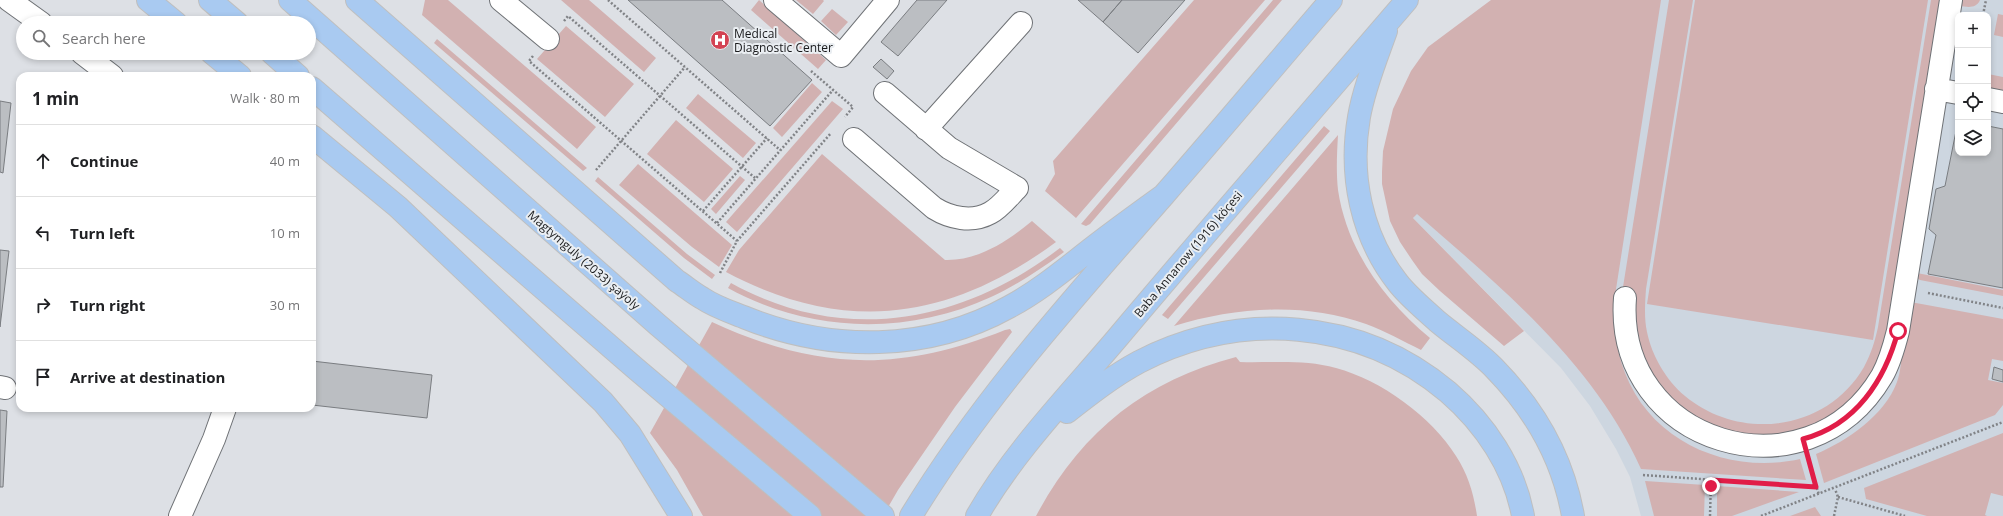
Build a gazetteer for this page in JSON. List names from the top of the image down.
{
  "streets": {
    "main road": ["Baba Annanow (1916) köçesi", "Magtymguly (2033) şaýoly"]
  },
  "places": {
    "hospital": ["Medical Diagnostic Center"]
  },
  "page": {
    "map_buttons": ["+", "−"],
    "search": "Search here",
    "heading": ["1 min", "Walk · 80 m"],
    "list": [
      ["Continue", "40 m"],
      ["Turn left", "10 m"],
      ["Turn right", "30 m"],
      "Arrive at destination"
    ]
  }
}
